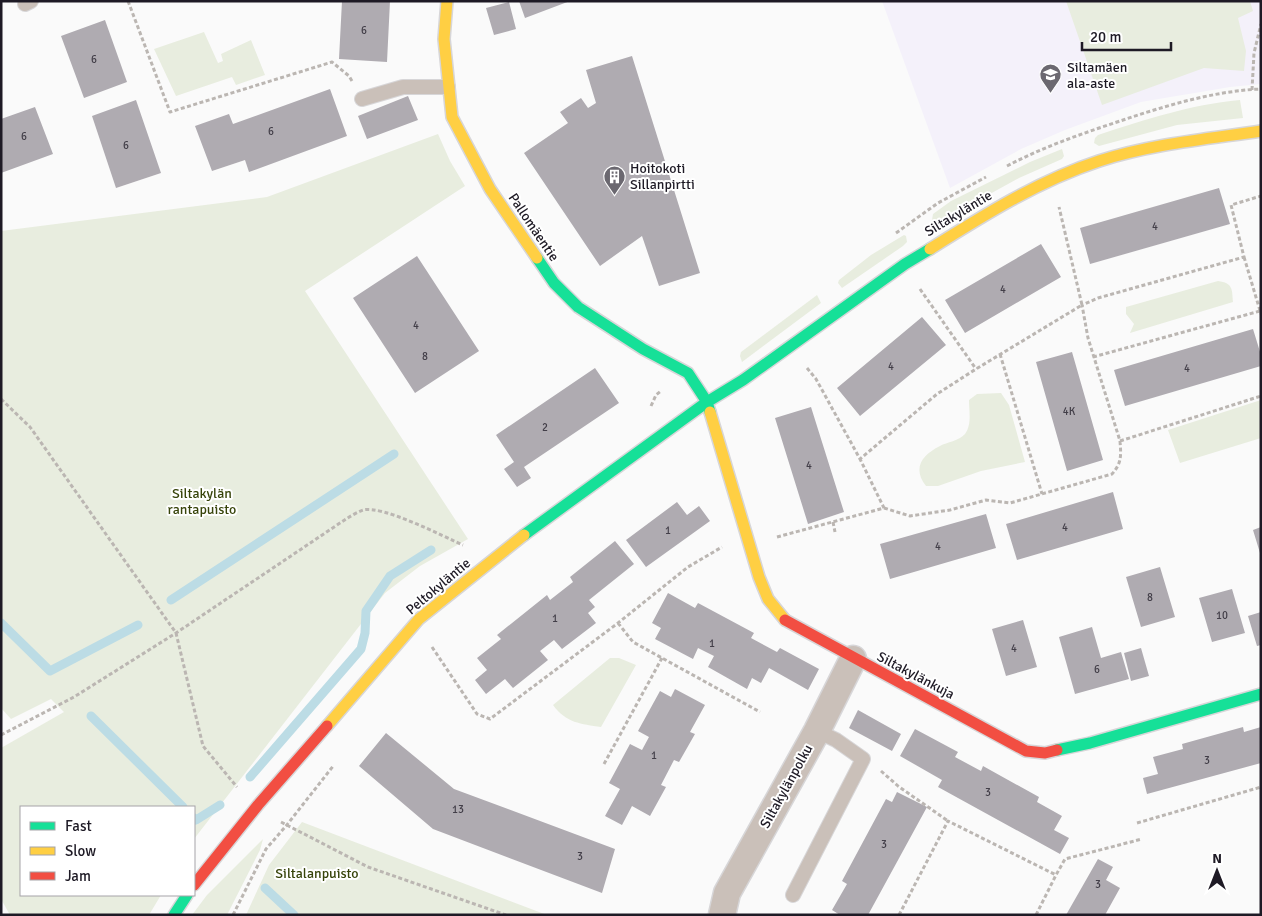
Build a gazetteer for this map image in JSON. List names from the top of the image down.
{
  "streets": {
    "street": [
      "Siltakyläntie",
      "Pallomäentie",
      "Peltokyläntie",
      "Siltakylänkuja",
      "Siltakylänpolku"
    ]
  },
  "crossings": [
    ["Siltakyläntie", "Pallomäentie"],
    ["Siltakyläntie", "Peltokyläntie"],
    ["Siltakyläntie", "Siltakylänkuja"],
    ["Pallomäentie", "Peltokyläntie"],
    ["Pallomäentie", "Siltakylänkuja"],
    ["Peltokyläntie", "Siltakylänkuja"],
    ["Siltakylänkuja", "Siltakylänpolku"]
  ],
  "parks": ["Siltakylän rantapuisto", "Siltalanpuisto"],
  "places": {
    "school or university": ["Siltamäen ala-aste"],
    "building": ["Hoitokoti Sillanpirtti"]
  },
  "house_numbers": [
    "6",
    "6",
    "6",
    "6",
    "6",
    "4",
    "4",
    "4",
    "8",
    "4",
    "4",
    "4K",
    "2",
    "4",
    "4",
    "1",
    "4",
    "8",
    "10",
    "1",
    "1",
    "4",
    "6",
    "1",
    "3",
    "3",
    "13",
    "3",
    "3",
    "3"
  ],
  "legend": ["Fast", "Slow", "Jam"],
  "scale_bar": "20 m",
  "north": "top"
}
